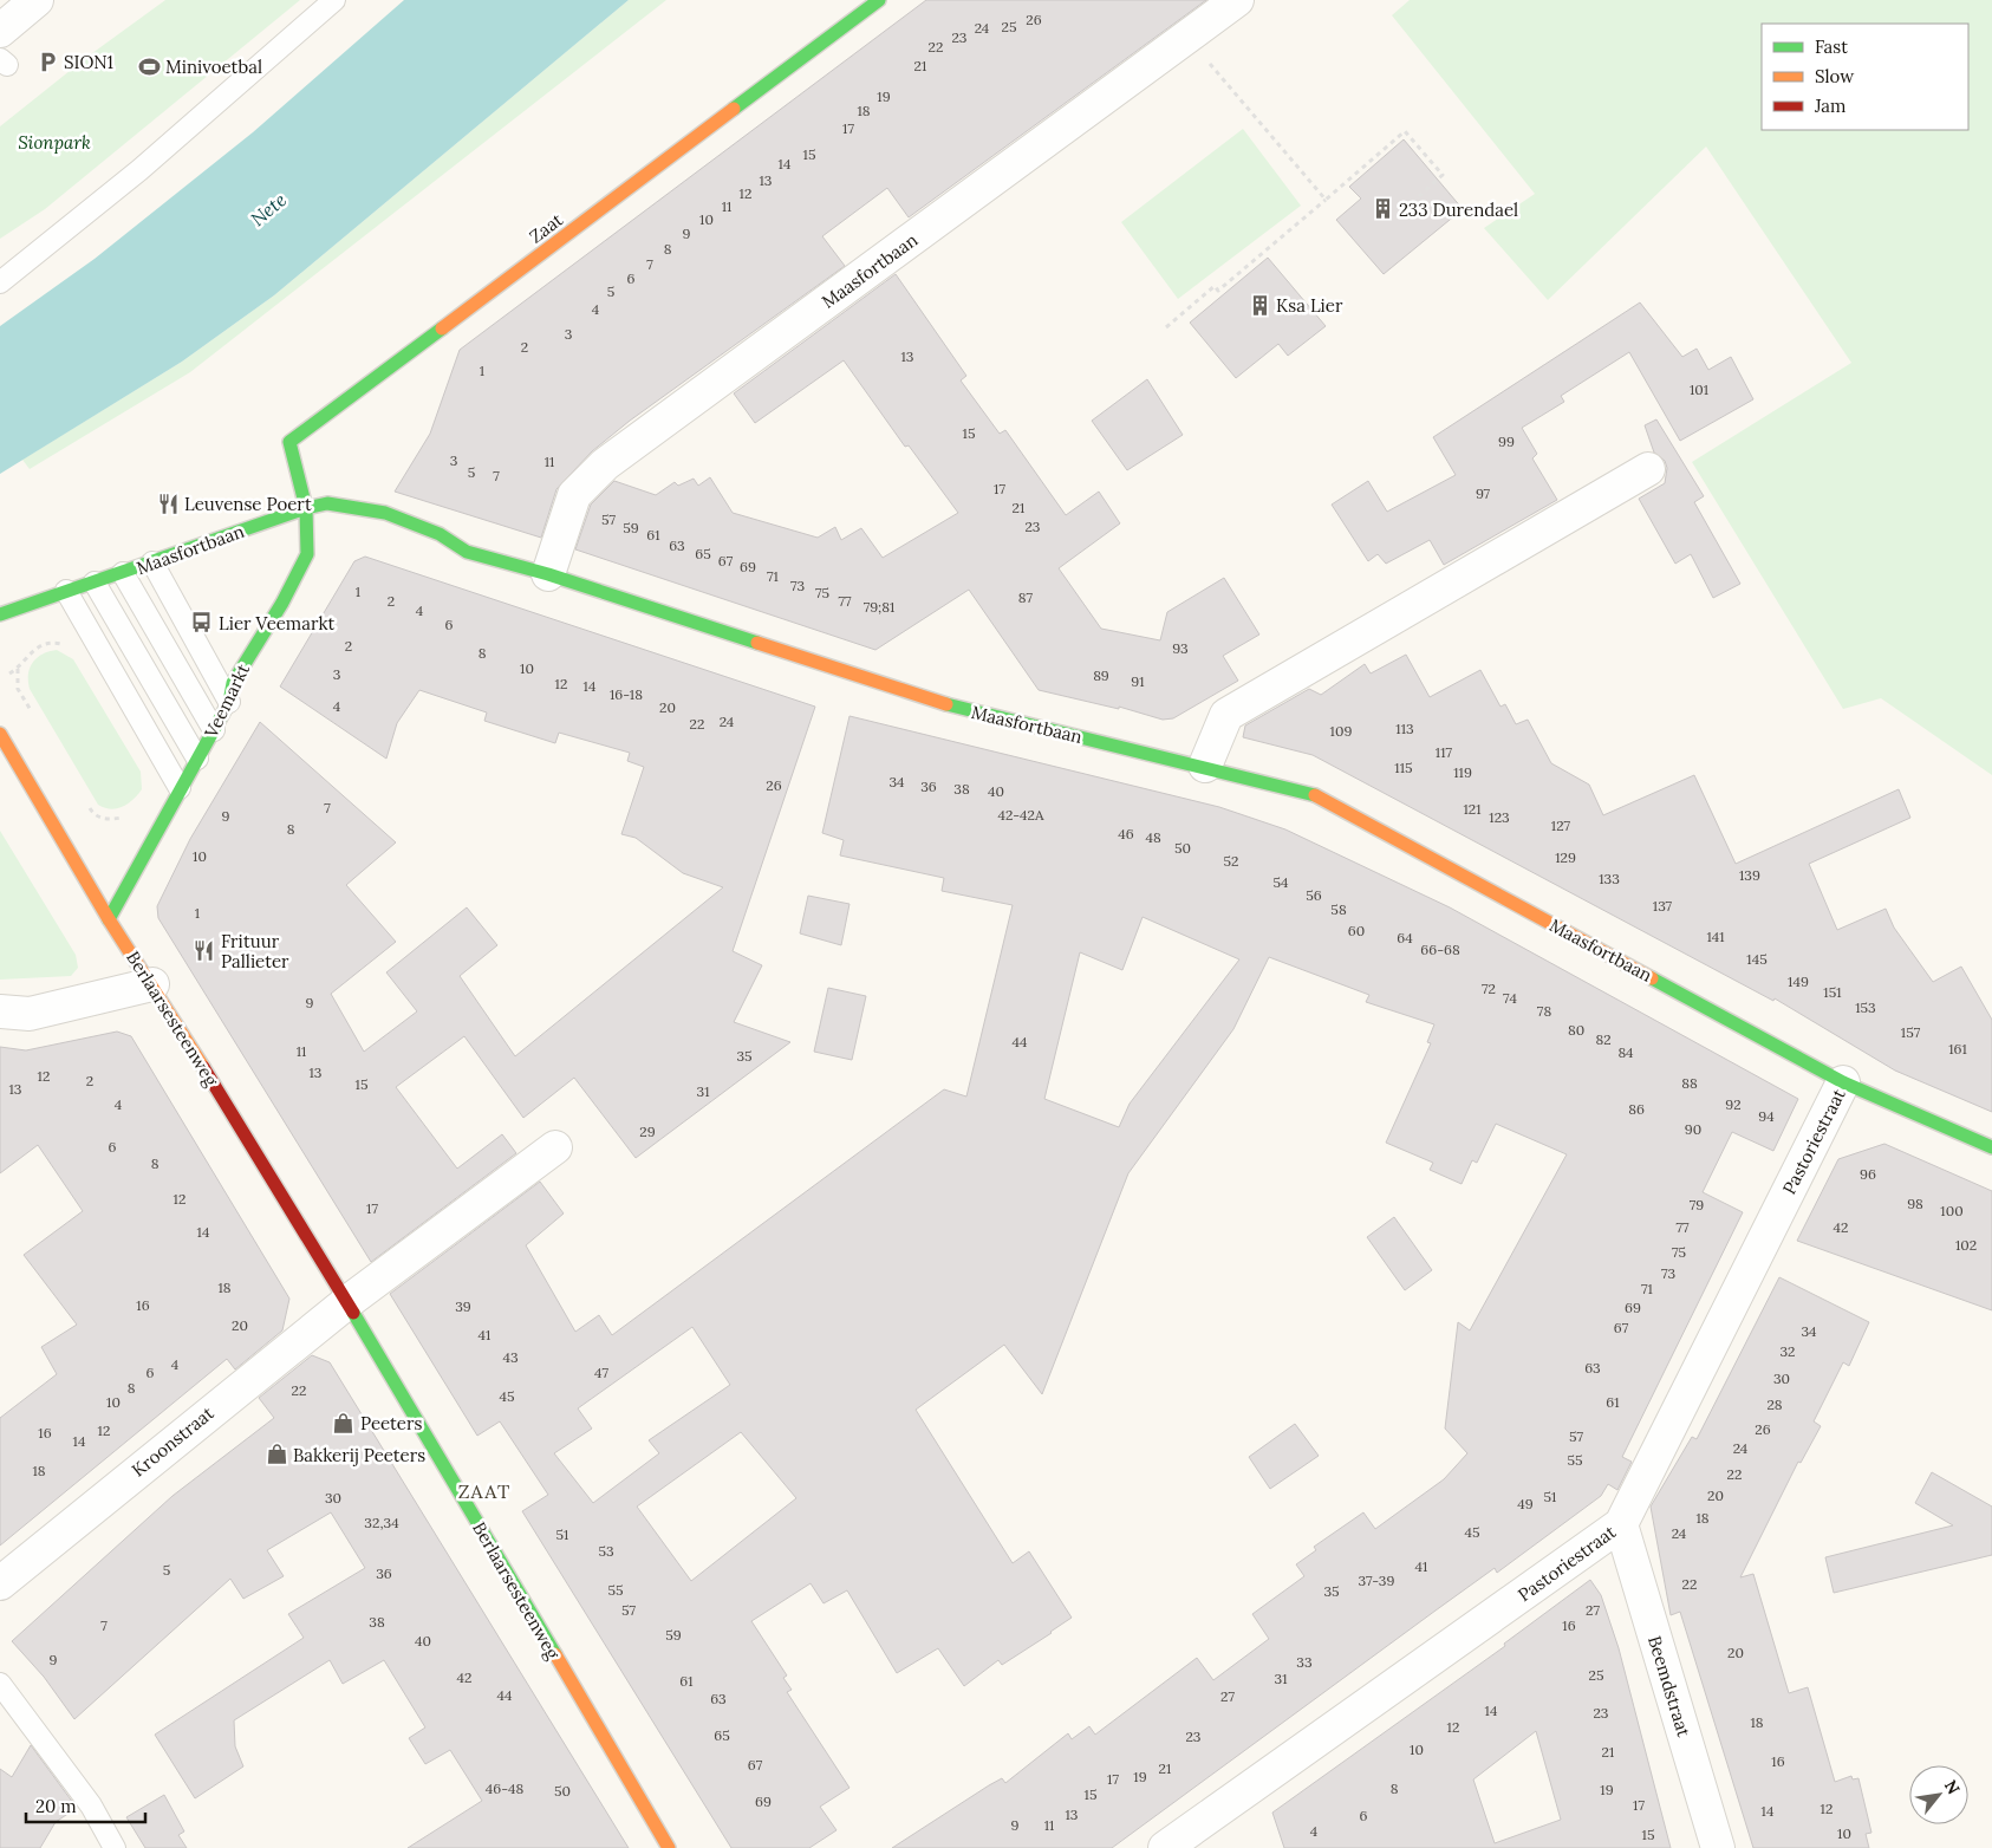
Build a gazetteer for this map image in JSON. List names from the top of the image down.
{
  "streets": {
    "street": [
      "Zaat",
      "Maasfortbaan",
      "Veemarkt",
      "Berlaarsesteenweg",
      "Pastoriestraat",
      "Kroonstraat",
      "Beemdstraat"
    ]
  },
  "crossings": [
    ["Zaat", "Maasfortbaan"],
    ["Zaat", "Veemarkt"],
    ["Maasfortbaan", "Veemarkt"],
    ["Maasfortbaan", "Pastoriestraat"],
    ["Veemarkt", "Berlaarsesteenweg"],
    ["Berlaarsesteenweg", "Kroonstraat"],
    ["Pastoriestraat", "Beemdstraat"]
  ],
  "districts": ["ZAAT"],
  "water": ["Nete"],
  "parks": ["Sionpark"],
  "places": {
    "parking": ["SION1"],
    "sports": ["Minivoetbal"],
    "building": ["233 Durendael", "Ksa Lier"],
    "restaurant": ["Leuvense Poert", "Frituur Pallieter"],
    "bus stop": ["Lier Veemarkt"],
    "shop": ["Peeters", "Bakkerij Peeters"]
  },
  "house_numbers": [
    "26",
    "25",
    "24",
    "23",
    "22",
    "21",
    "19",
    "18",
    "17",
    "15",
    "14",
    "13",
    "12",
    "11",
    "10",
    "9",
    "8",
    "7",
    "6",
    "5",
    "4",
    "3",
    "2",
    "13",
    "1",
    "101",
    "15",
    "99",
    "3",
    "11",
    "5",
    "7",
    "17",
    "97",
    "21",
    "57",
    "23",
    "59",
    "61",
    "63",
    "65",
    "67",
    "69",
    "71",
    "73",
    "1",
    "75",
    "87",
    "2",
    "77",
    "79;81",
    "4",
    "6",
    "2",
    "93",
    "8",
    "10",
    "3",
    "89",
    "91",
    "12",
    "14",
    "16-18",
    "4",
    "20",
    "24",
    "22",
    "113",
    "109",
    "117",
    "115",
    "119",
    "34",
    "26",
    "36",
    "38",
    "40",
    "7",
    "121",
    "42-42A",
    "9",
    "123",
    "127",
    "8",
    "46",
    "48",
    "50",
    "10",
    "129",
    "52",
    "139",
    "133",
    "54",
    "56",
    "137",
    "58",
    "1",
    "60",
    "141",
    "64",
    "66-68",
    "145",
    "149",
    "72",
    "151",
    "74",
    "9",
    "153",
    "78",
    "80",
    "157",
    "82",
    "44",
    "161",
    "11",
    "84",
    "35",
    "13",
    "12",
    "2",
    "88",
    "15",
    "13",
    "31",
    "4",
    "92",
    "86",
    "94",
    "90",
    "29",
    "6",
    "8",
    "96",
    "12",
    "98",
    "79",
    "17",
    "100",
    "77",
    "42",
    "14",
    "102",
    "75",
    "73",
    "18",
    "71",
    "16",
    "39",
    "69",
    "20",
    "67",
    "34",
    "41",
    "32",
    "43",
    "4",
    "63",
    "6",
    "47",
    "30",
    "8",
    "22",
    "45",
    "10",
    "61",
    "28",
    "26",
    "12",
    "16",
    "57",
    "14",
    "24",
    "55",
    "18",
    "22",
    "20",
    "51",
    "30",
    "49",
    "18",
    "32,34",
    "45",
    "24",
    "51",
    "53",
    "41",
    "5",
    "36",
    "37-39",
    "22",
    "55",
    "35",
    "57",
    "27",
    "38",
    "7",
    "16",
    "59",
    "40",
    "20",
    "9",
    "33",
    "25",
    "42",
    "31",
    "61",
    "44",
    "27",
    "63",
    "14",
    "23",
    "18",
    "12",
    "65",
    "23",
    "10",
    "21",
    "16",
    "67",
    "21",
    "19",
    "17",
    "46-48",
    "8",
    "19",
    "50",
    "15",
    "69",
    "17",
    "12",
    "14",
    "13",
    "6",
    "9",
    "11",
    "4",
    "10",
    "15"
  ],
  "legend": ["Fast", "Slow", "Jam"],
  "scale_bar": "20 m",
  "north": "top right"
}
